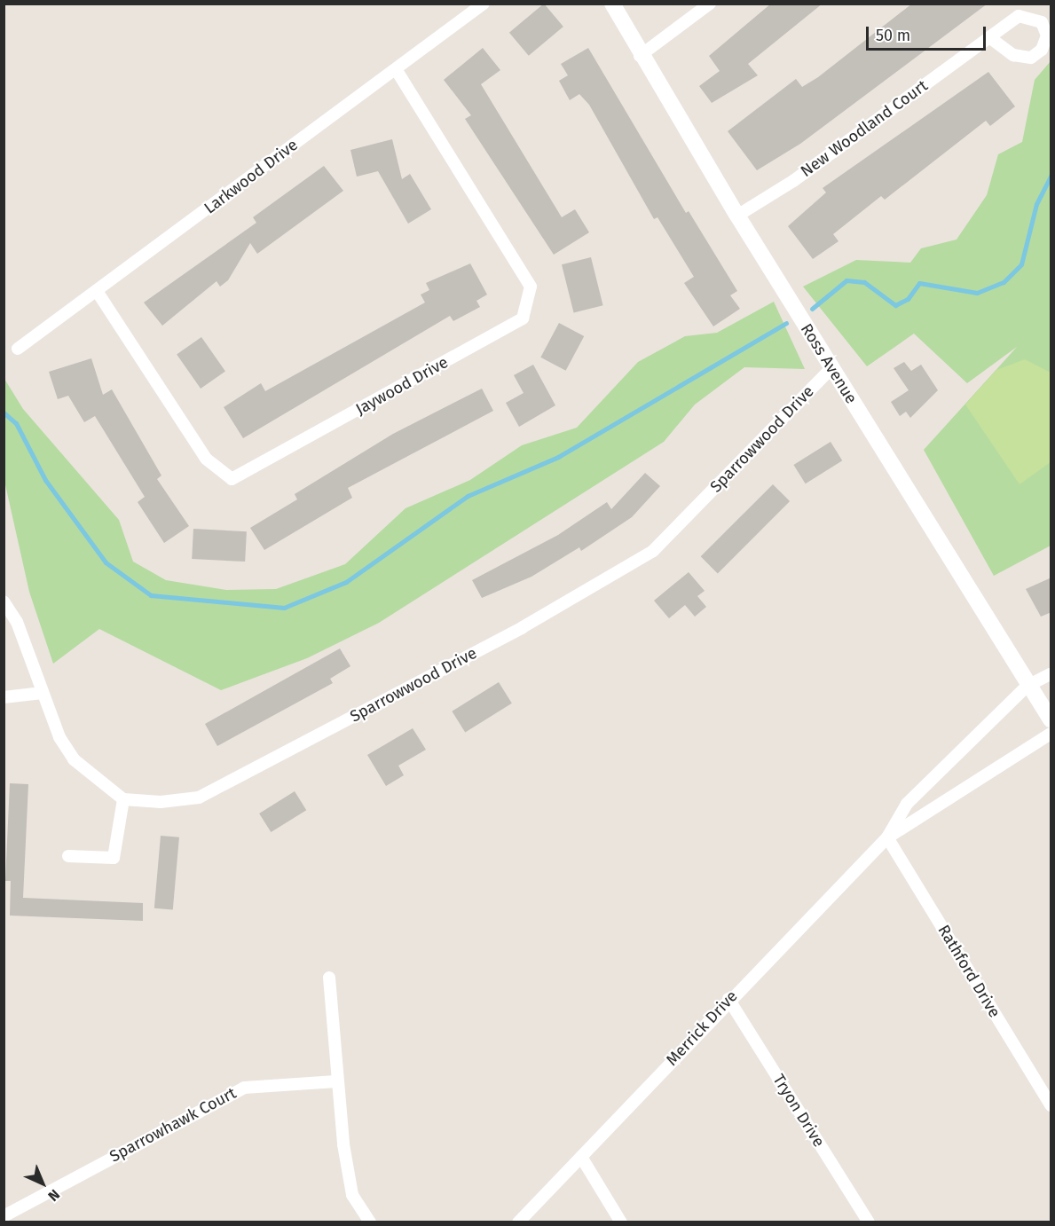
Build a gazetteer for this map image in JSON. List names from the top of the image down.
{
  "streets": {
    "street": [
      "New Woodland Court",
      "Larkwood Drive",
      "Ross Avenue",
      "Jaywood Drive",
      "Sparrowwood Drive",
      "Rathford Drive",
      "Merrick Drive",
      "Tryon Drive",
      "Sparrowhawk Court"
    ]
  },
  "crossings": [
    ["New Woodland Court", "Ross Avenue"],
    ["Larkwood Drive", "Jaywood Drive"],
    ["Ross Avenue", "Sparrowwood Drive"],
    ["Ross Avenue", "Merrick Drive"],
    ["Rathford Drive", "Merrick Drive"],
    ["Merrick Drive", "Tryon Drive"]
  ],
  "scale_bar": "50 m",
  "north": "bottom right"
}
